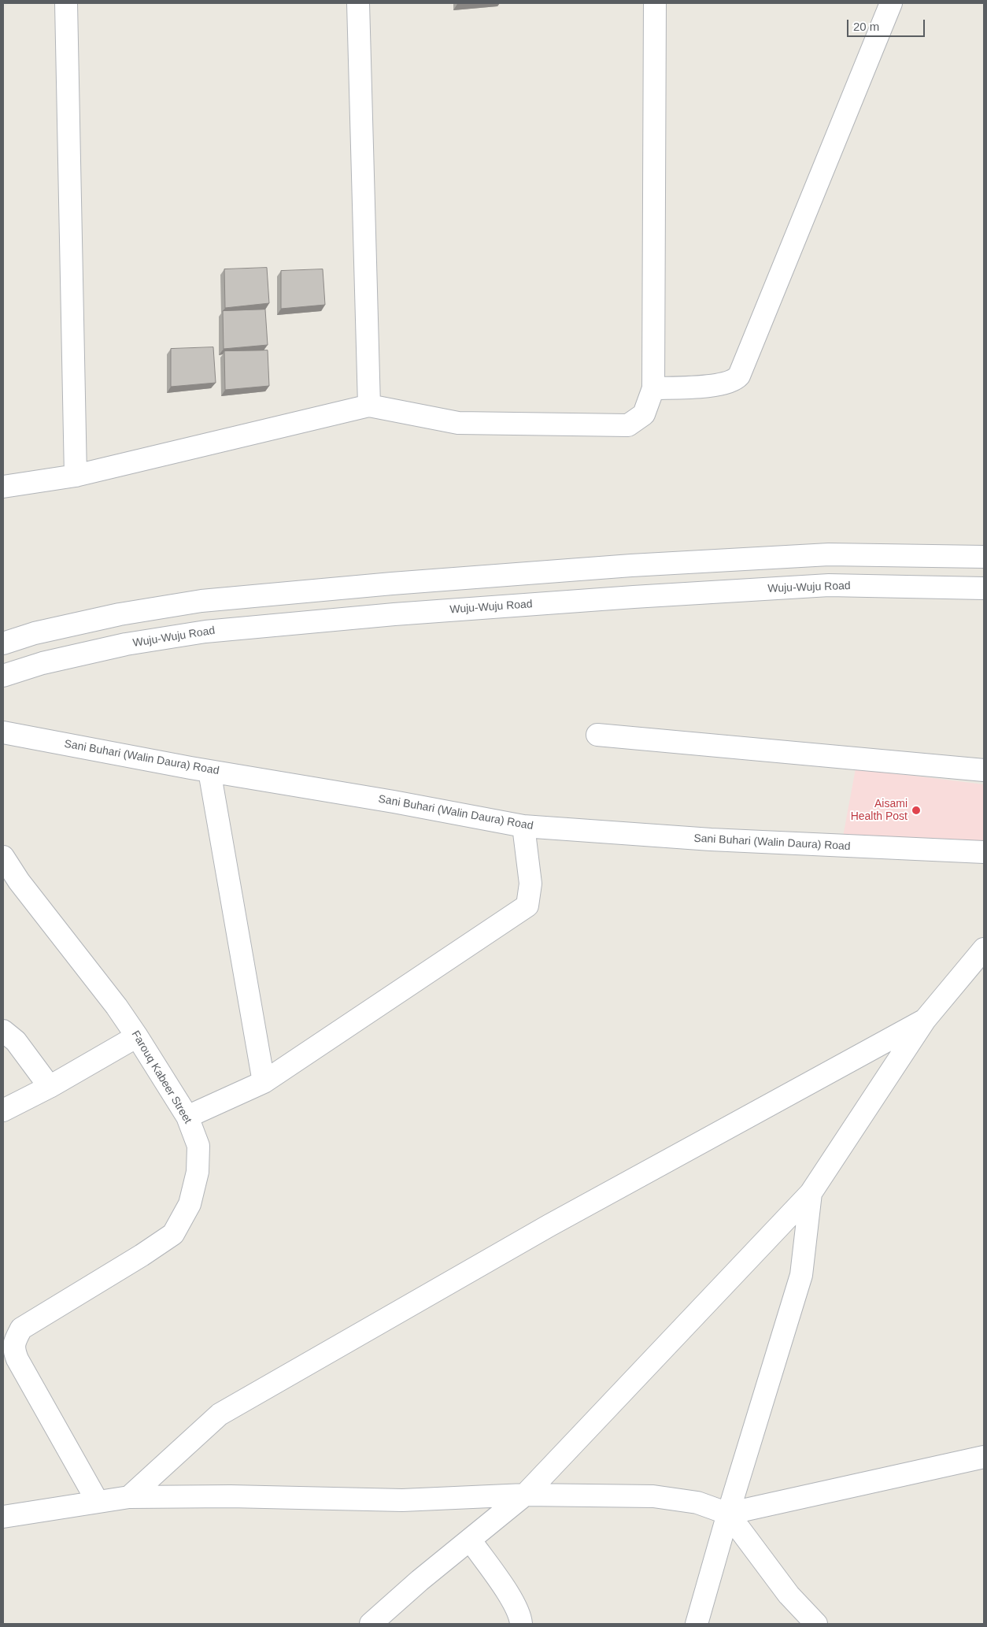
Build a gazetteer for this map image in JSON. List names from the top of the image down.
{
  "streets": {
    "street": ["Wuju-Wuju Road", "Sani Buhari (Walin Daura) Road", "Farouq Kabeer Street"]
  },
  "places": ["Aisami Health Post"],
  "scale_bar": "20 m"
}
